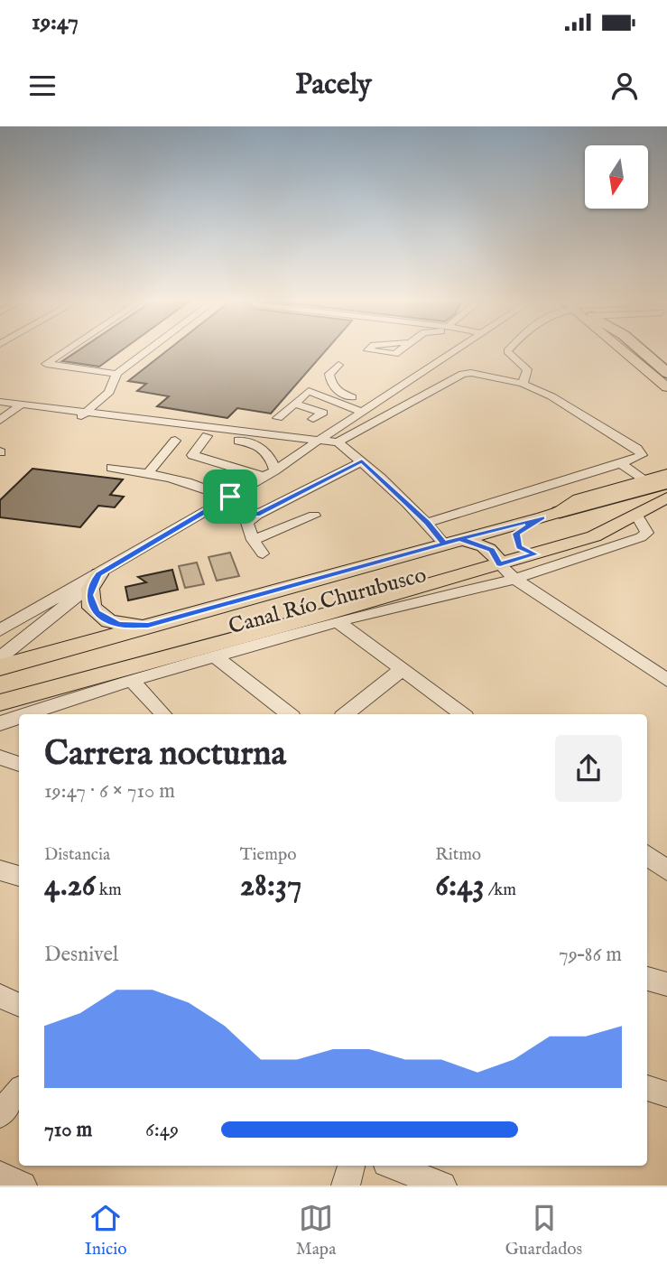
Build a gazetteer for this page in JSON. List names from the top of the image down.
{
  "streets": {
    "main road": ["Canal Río Churubusco"]
  },
  "north": "bottom",
  "page": {
    "status": "19:47",
    "header": "Pacely",
    "heading": ["Carrera nocturna", "19:47 · 6 × 710 m"],
    "stats": [
      ["Distancia", "4.26 km"],
      ["Tiempo", "28:37"],
      ["Ritmo", "6:43 /km"]
    ],
    "chart": ["Desnivel", "79–86 m"],
    "list": [
      {
        "name": "710 m",
        "note": "6:49"
      }
    ],
    "tabs": ["Inicio", "Mapa", "Guardados"]
  }
}
